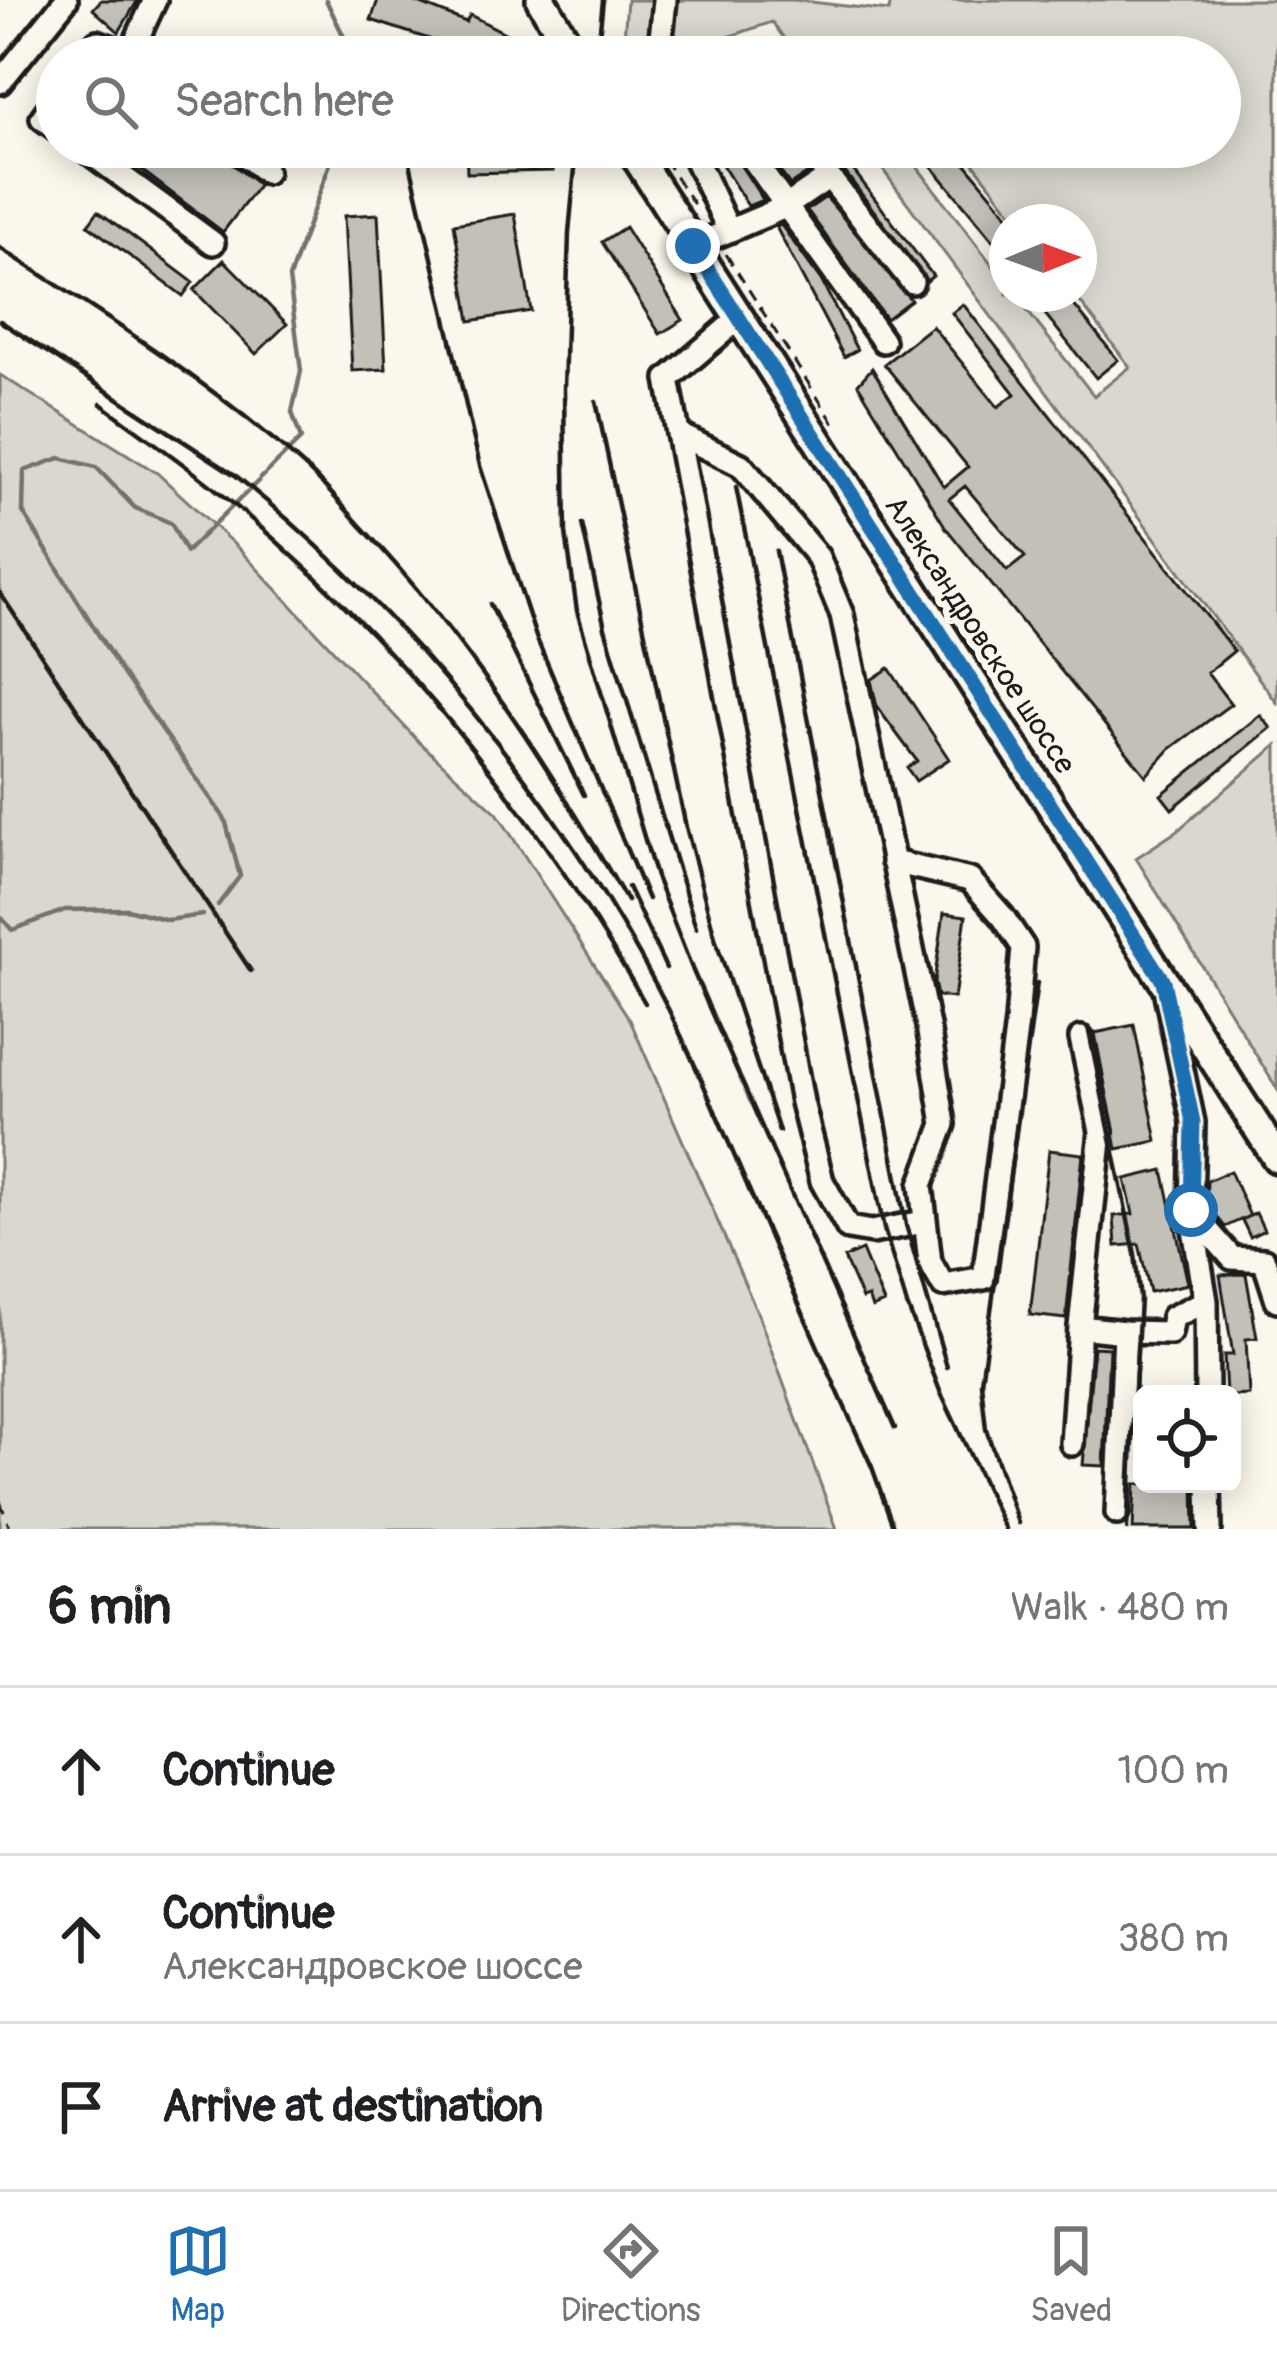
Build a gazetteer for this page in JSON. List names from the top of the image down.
{
  "streets": {
    "main road": ["Александровское шоссе"]
  },
  "north": "right",
  "page": {
    "search": "Search here",
    "heading": ["6 min", "Walk · 480 m"],
    "list": [
      ["Continue", "100 m"],
      ["Continue", "Александровское шоссе", "380 m"],
      "Arrive at destination"
    ],
    "nav": ["Map", "Directions", "Saved"]
  }
}
